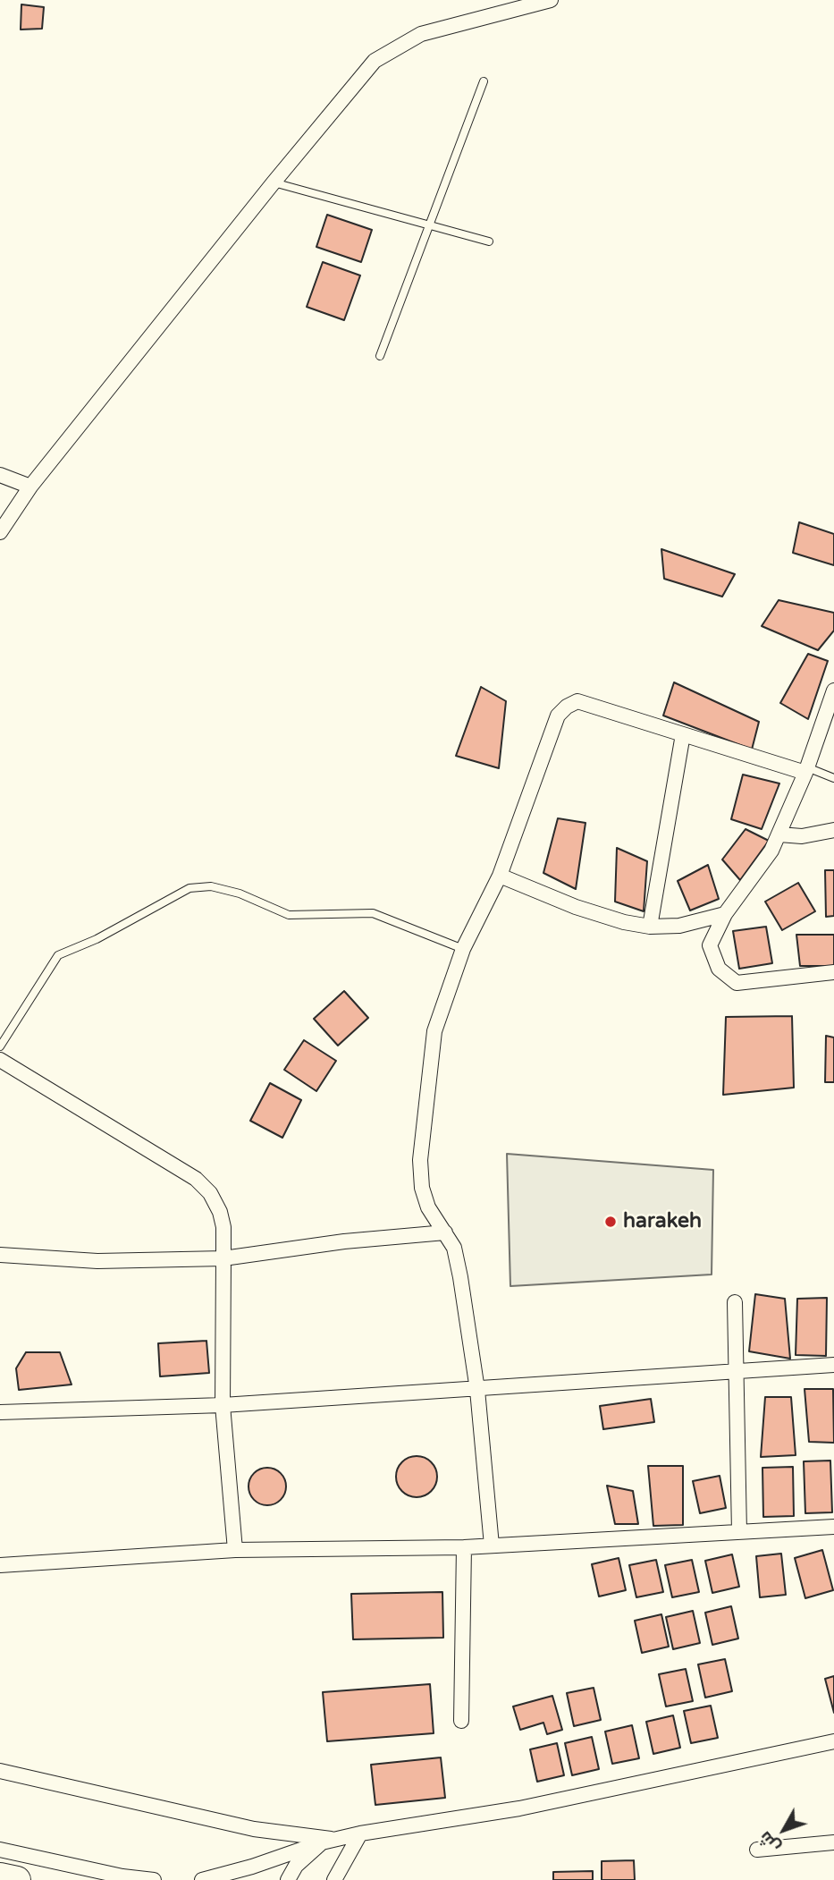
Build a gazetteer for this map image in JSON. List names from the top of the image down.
{
  "places": ["harakeh"],
  "north": "bottom left"
}
